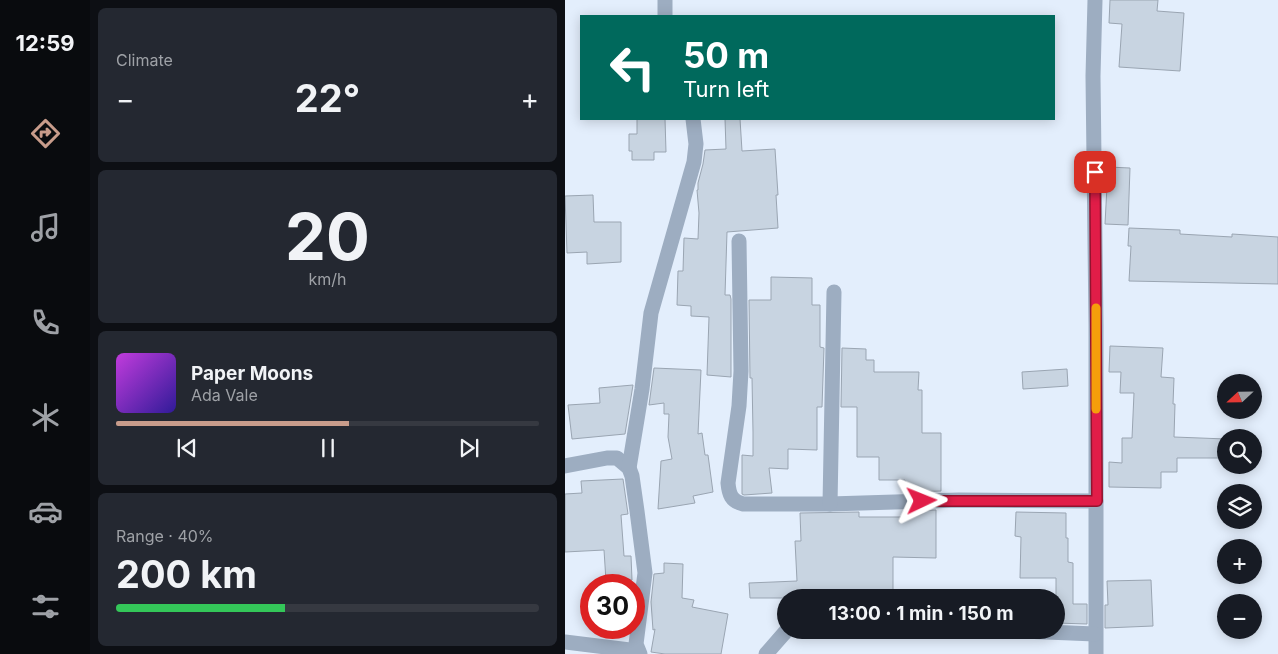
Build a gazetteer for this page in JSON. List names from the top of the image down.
{
  "north": "left",
  "page": {
    "tabs": "12:59",
    "tile": [
      "Climate",
      ["20", "km/h"],
      ["Range · 40%", "200 km"]
    ],
    "turn": ["50 m", "Turn left"],
    "heat": ["−", "22°", "+"],
    "song": ["Paper Moons", "Ada Vale"],
    "map_buttons": ["+", "−"],
    "limit": "30",
    "trip": "13:00 · 1 min · 150 m"
  }
}
